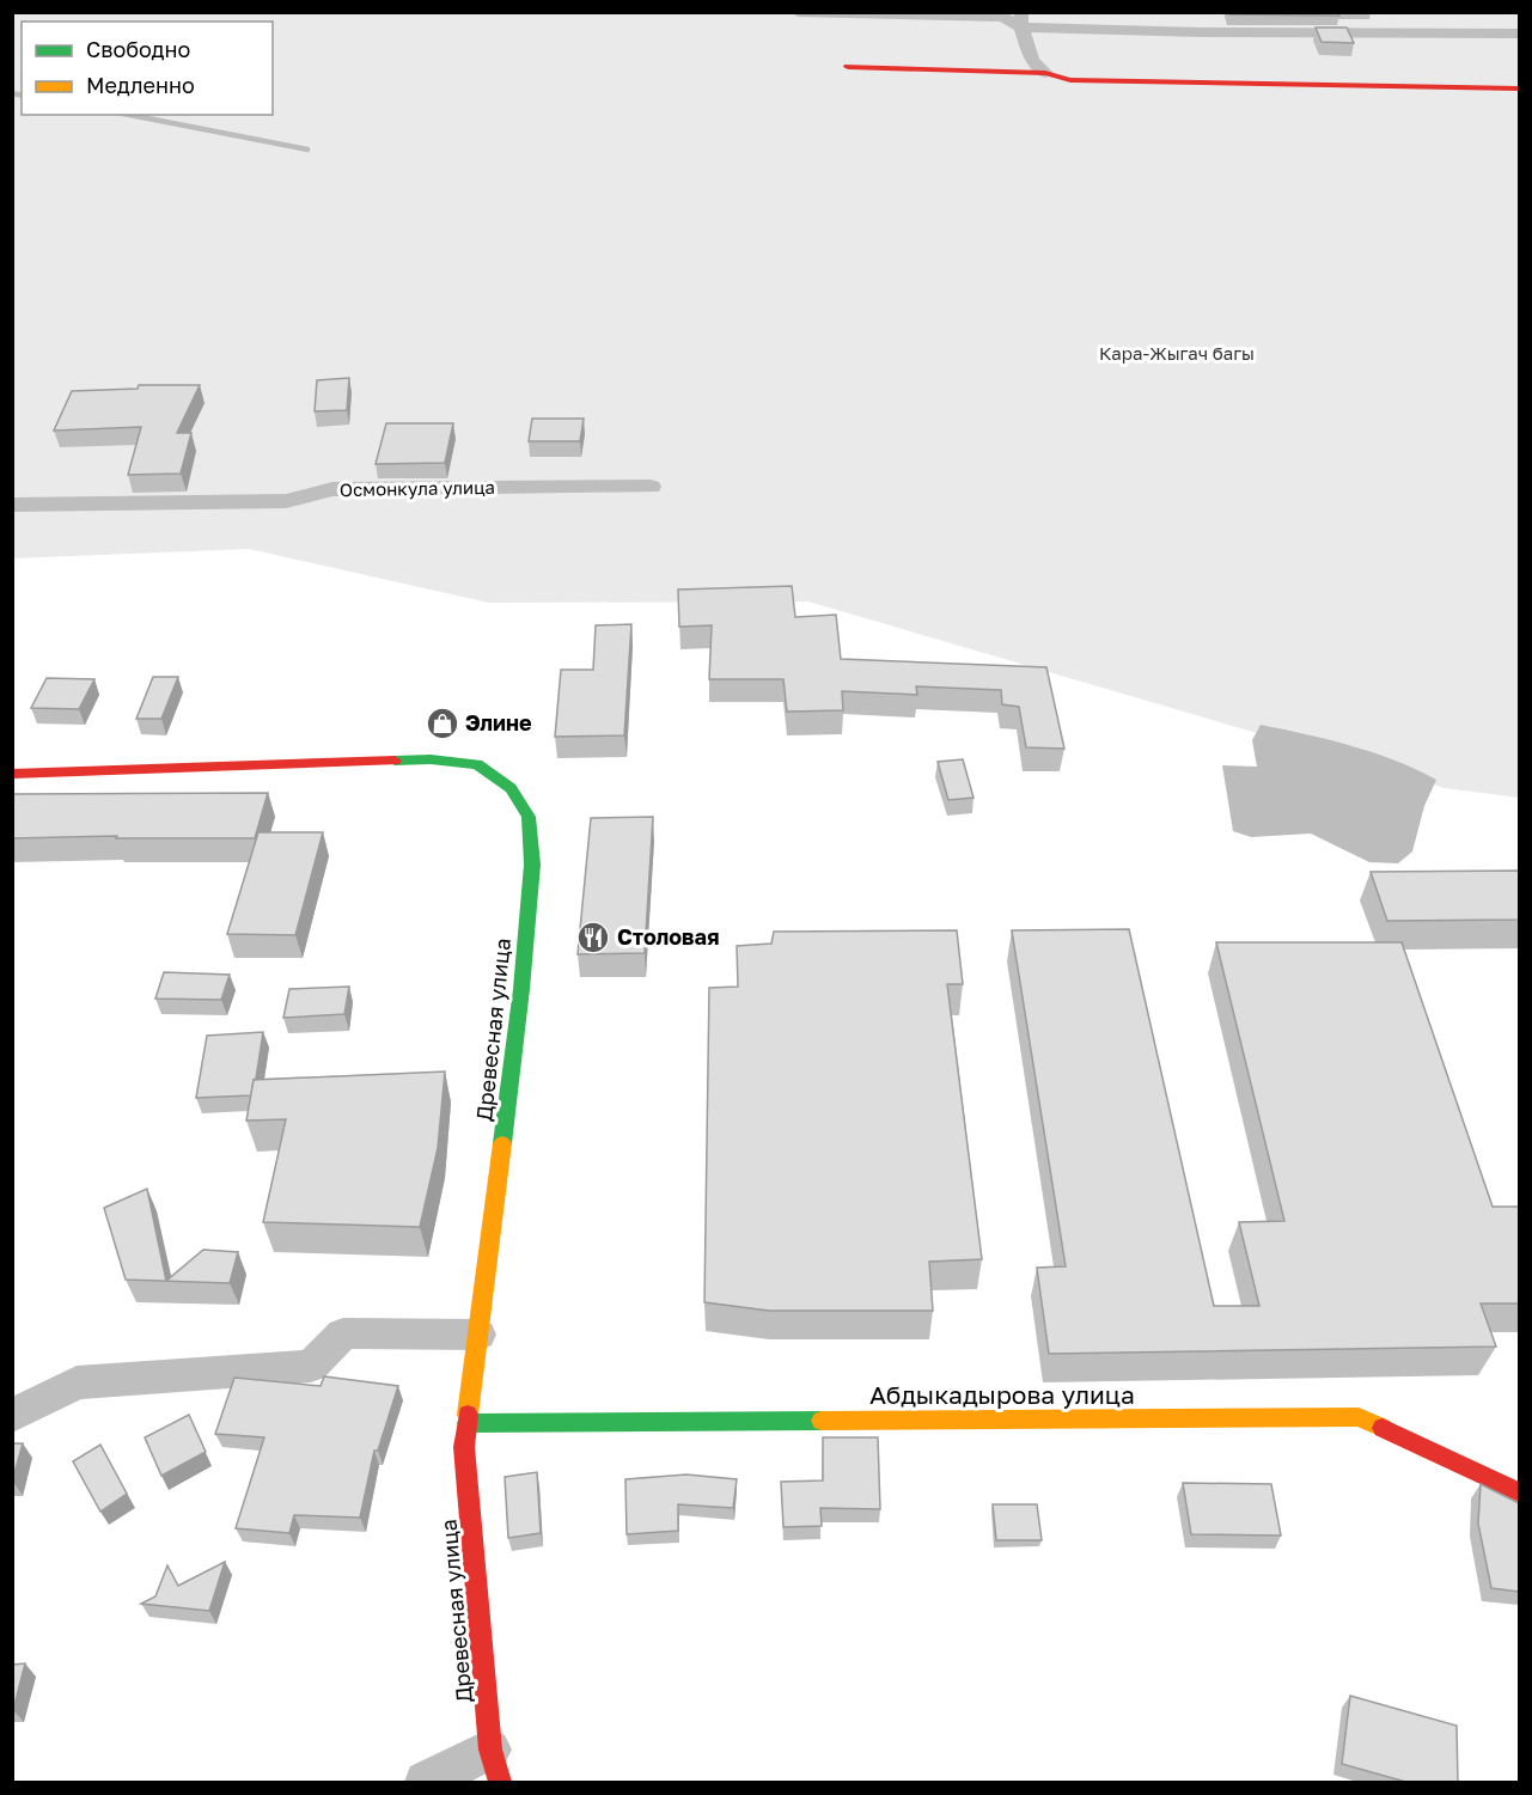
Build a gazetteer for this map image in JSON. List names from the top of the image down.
{
  "streets": {
    "street": ["Осмонкула улица", "Древесная улица", "Абдыкадырова улица"]
  },
  "crossings": [
    ["Древесная улица", "Абдыкадырова улица"]
  ],
  "parks": ["Кара-Жыгач багы"],
  "places": {
    "shop": ["Элине"],
    "restaurant": ["Столовая"]
  },
  "legend": ["Свободно", "Медленно"]
}
